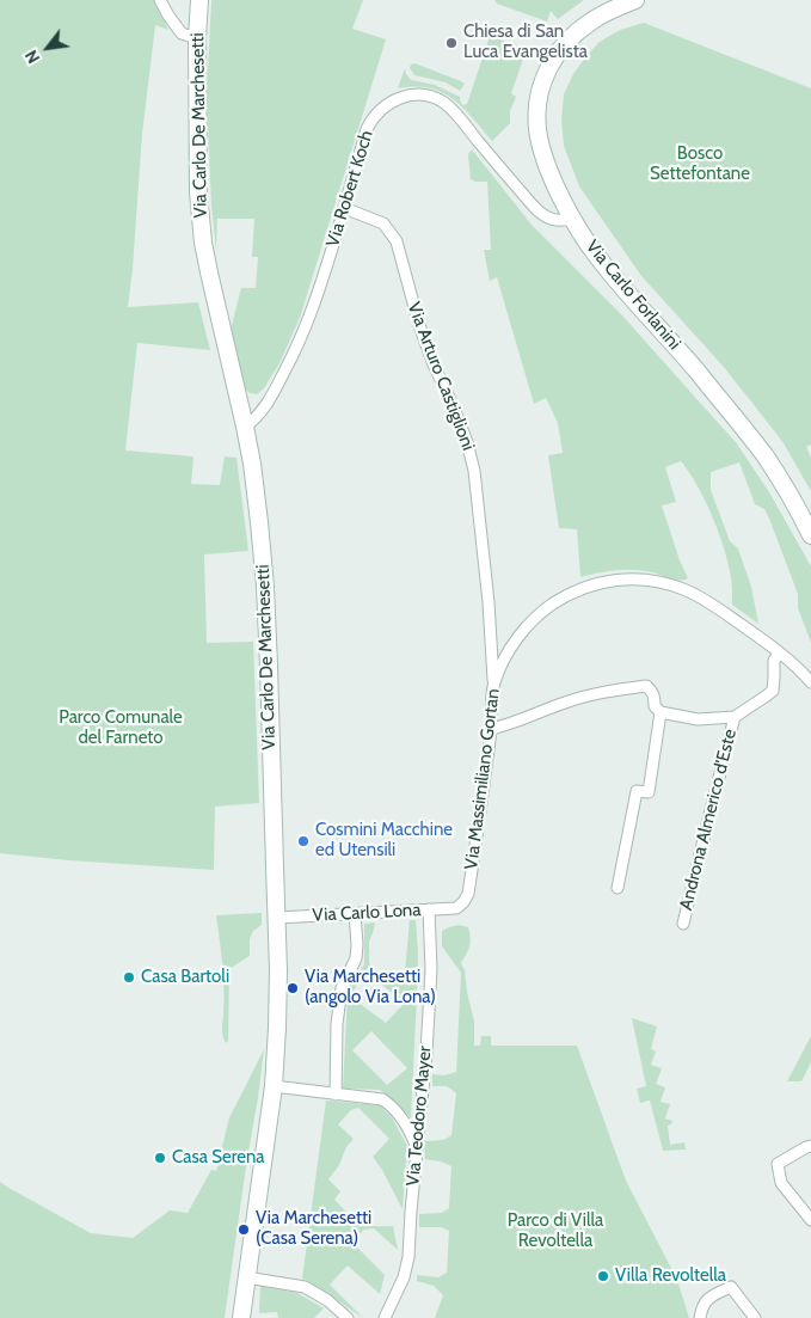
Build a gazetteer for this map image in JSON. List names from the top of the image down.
{
  "streets": {
    "main road": ["Via Carlo De Marchesetti", "Via Carlo Forlanini"],
    "street": [
      "Via Robert Koch",
      "Via Arturo Castiglioni",
      "Via Massimiliano Gortan",
      "Androna Almerico d'Este",
      "Via Carlo Lona",
      "Via Teodoro Mayer"
    ]
  },
  "crossings": [
    ["Via Carlo De Marchesetti", "Via Robert Koch"],
    ["Via Carlo De Marchesetti", "Via Carlo Lona"],
    ["Via Robert Koch", "Via Carlo Forlanini"],
    ["Via Robert Koch", "Via Arturo Castiglioni"],
    ["Via Arturo Castiglioni", "Via Massimiliano Gortan"],
    ["Via Massimiliano Gortan", "Via Carlo Lona"],
    ["Via Carlo Lona", "Via Teodoro Mayer"]
  ],
  "parks": ["Bosco Settefontane", "Parco Comunale del Farneto", "Parco di Villa Revoltella"],
  "places": [
    "Chiesa di San Luca Evangelista",
    "Cosmini Macchine ed Utensili",
    "Casa Bartoli",
    "Via Marchesetti (angolo Via Lona)",
    "Casa Serena",
    "Via Marchesetti (Casa Serena)",
    "Villa Revoltella"
  ],
  "north": "bottom left"
}
